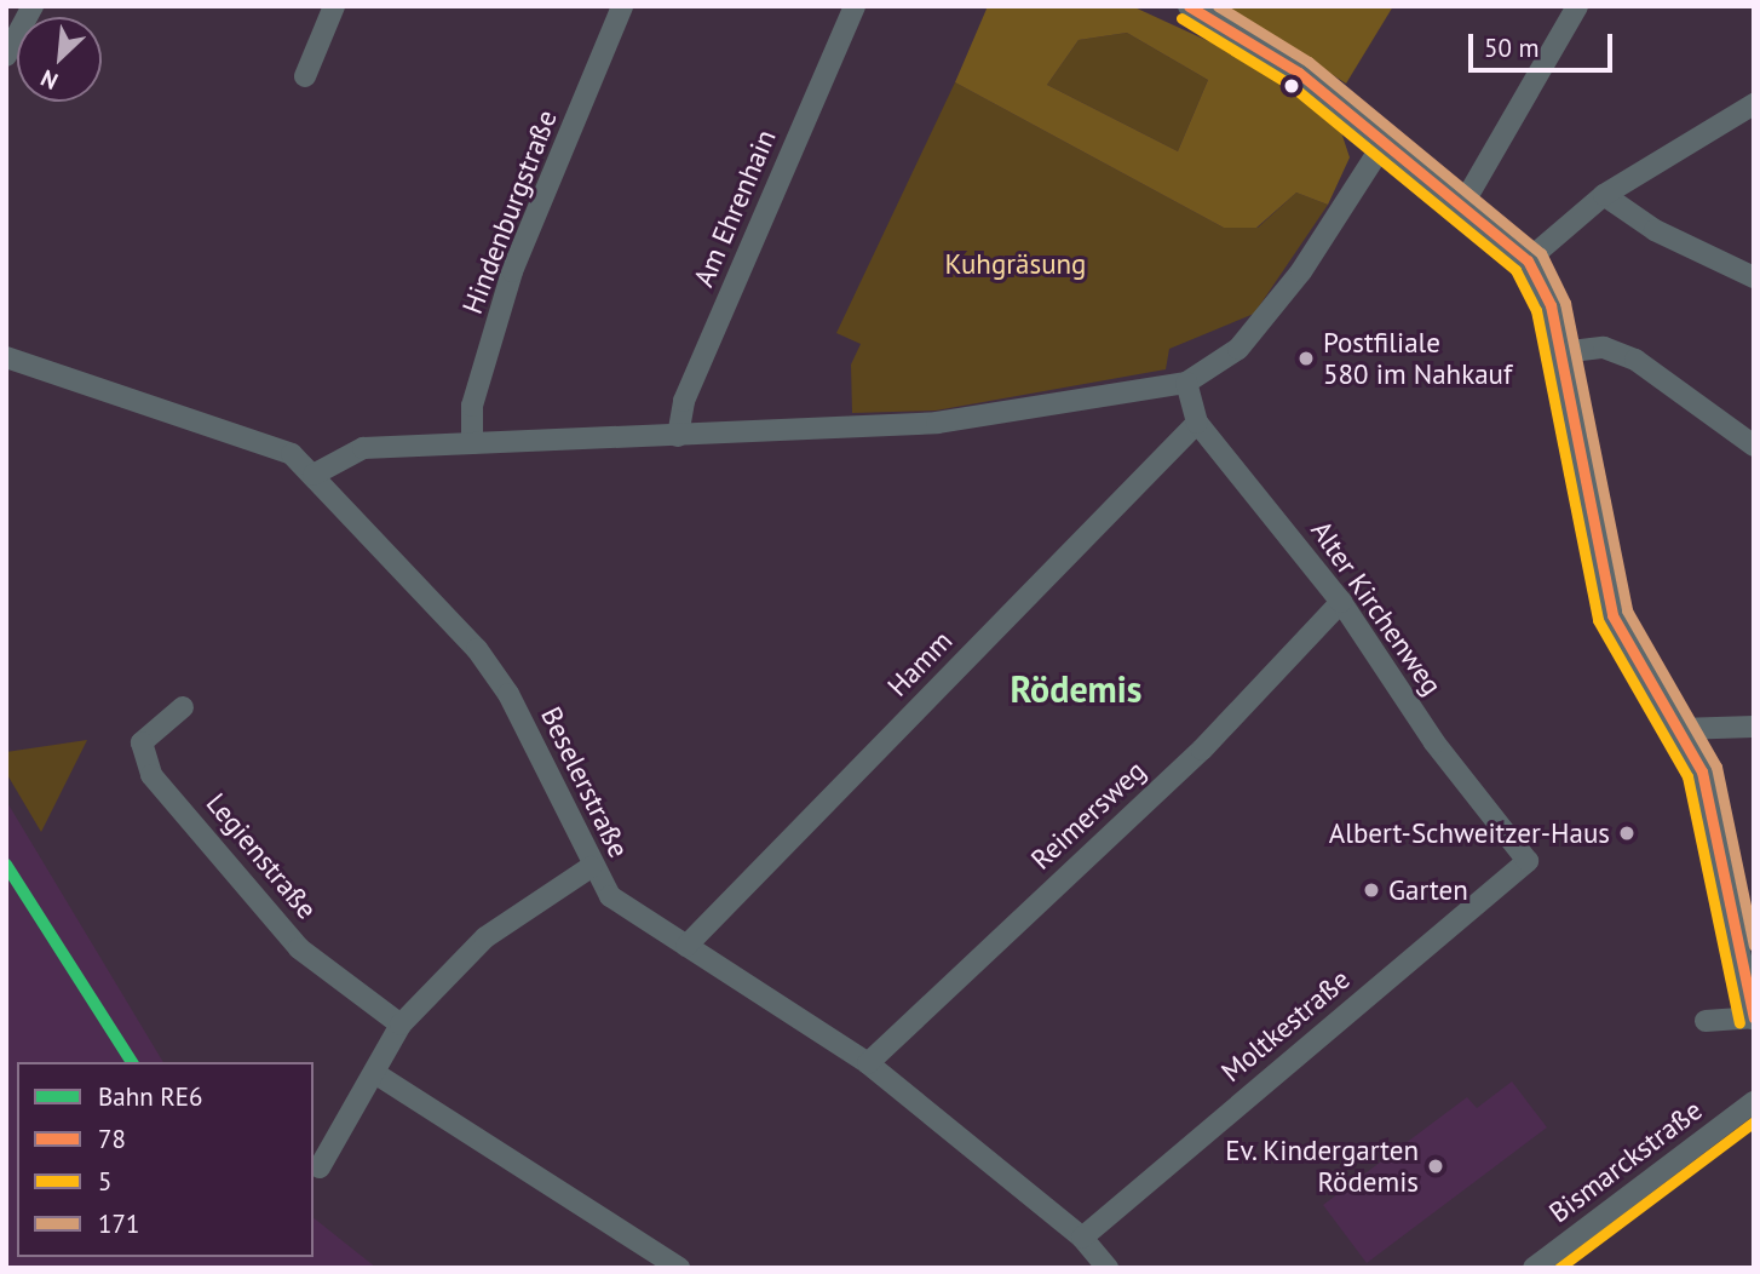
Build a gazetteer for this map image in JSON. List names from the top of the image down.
{
  "streets": {
    "street": [
      "Am Ehrenhain",
      "Hindenburgstraße",
      "Alter Kirchenweg",
      "Hamm",
      "Beselerstraße",
      "Reimersweg",
      "Legienstraße",
      "Moltkestraße",
      "Bismarckstraße"
    ]
  },
  "crossings": [
    ["Alter Kirchenweg", "Hamm"],
    ["Alter Kirchenweg", "Reimersweg"],
    ["Alter Kirchenweg", "Moltkestraße"],
    ["Hamm", "Beselerstraße"],
    ["Beselerstraße", "Reimersweg"],
    ["Beselerstraße", "Moltkestraße"]
  ],
  "districts": ["Rödemis"],
  "parks": ["Kuhgräsung"],
  "places": [
    "Postfiliale 580 im Nahkauf",
    "Albert-Schweitzer-Haus",
    "Garten",
    "Ev. Kindergarten Rödemis"
  ],
  "lines": [
    "transit line 78",
    "transit line 171",
    "transit line 5",
    "rail line RE6"
  ],
  "legend": [
    "Bahn RE6",
    "78",
    "5",
    "171"
  ],
  "scale_bar": "50 m",
  "north": "bottom left"
}
